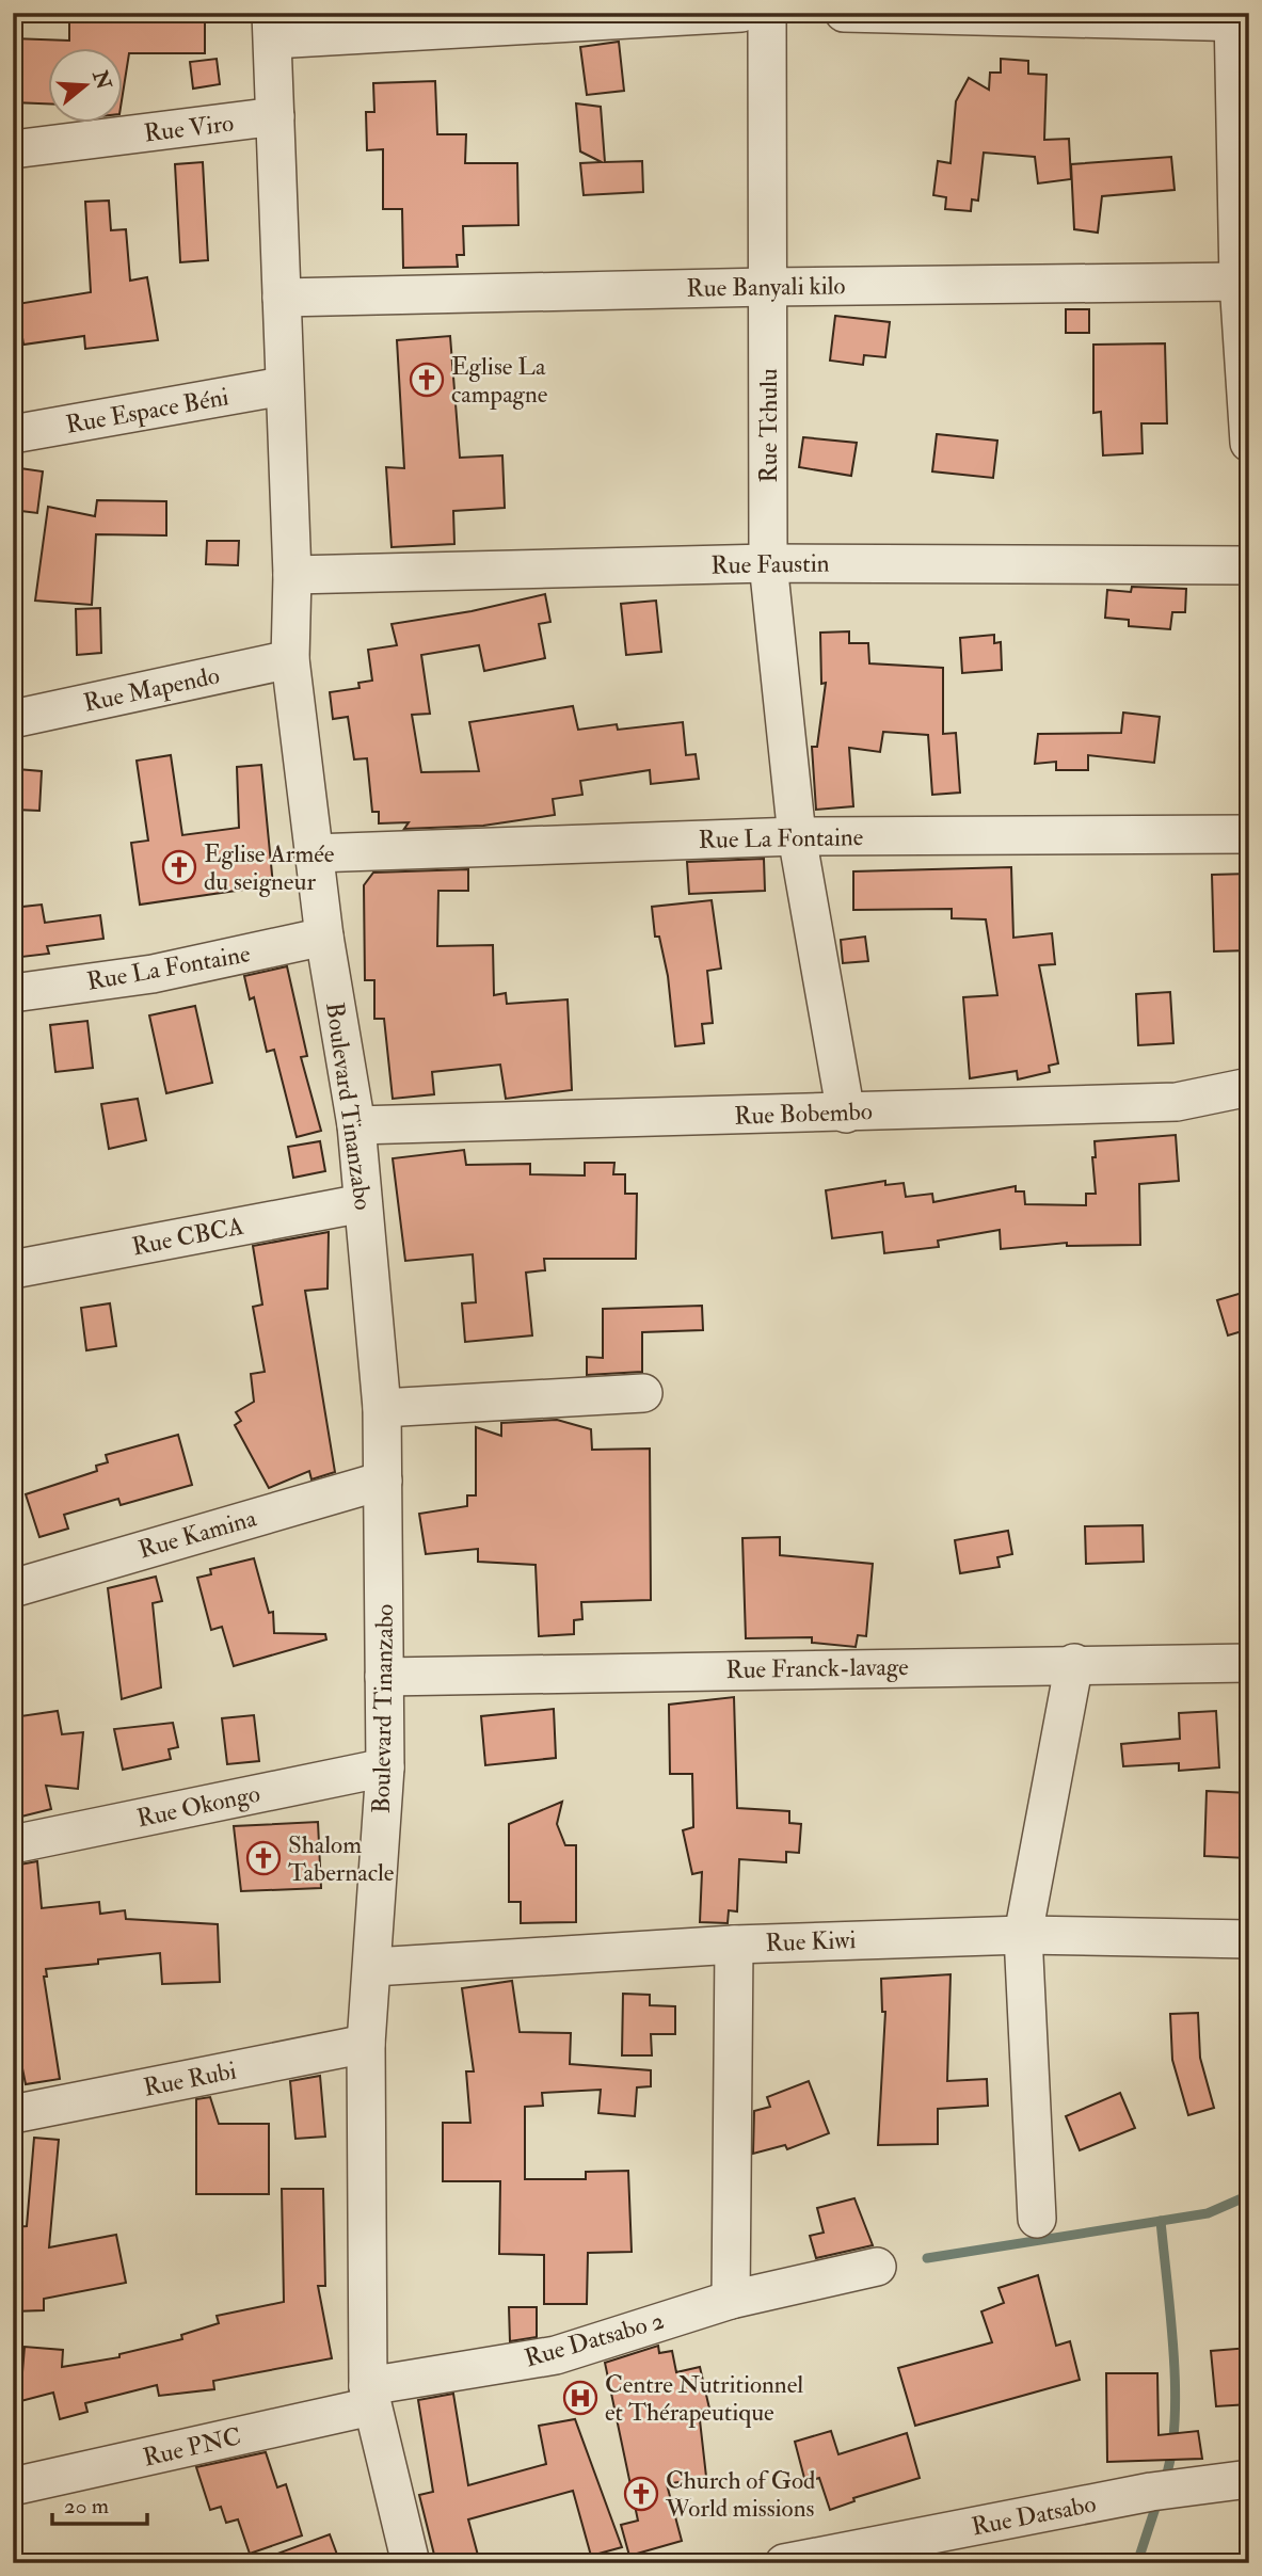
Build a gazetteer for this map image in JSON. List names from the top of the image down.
{
  "streets": {
    "street": [
      "Rue Viro",
      "Rue Banyali kilo",
      "Rue Espace Béni",
      "Rue Tchulu",
      "Rue Faustin",
      "Rue Mapendo",
      "Rue La Fontaine",
      "Boulevard Tinanzabo",
      "Rue Bobembo",
      "Rue CBCA",
      "Rue Kamina",
      "Rue Franck-lavage",
      "Rue Okongo",
      "Rue Kiwi",
      "Rue Rubi",
      "Rue Datsabo 2",
      "Rue PNC",
      "Rue Datsabo"
    ]
  },
  "crossings": [
    ["Rue Viro", "Boulevard Tinanzabo"],
    ["Rue Banyali kilo", "Rue Tchulu"],
    ["Rue Banyali kilo", "Boulevard Tinanzabo"],
    ["Rue Espace Béni", "Boulevard Tinanzabo"],
    ["Rue Tchulu", "Rue Faustin"],
    ["Rue Tchulu", "Rue La Fontaine"],
    ["Rue Tchulu", "Rue Bobembo"],
    ["Rue Faustin", "Boulevard Tinanzabo"],
    ["Rue Mapendo", "Boulevard Tinanzabo"],
    ["Rue La Fontaine", "Boulevard Tinanzabo"],
    ["Boulevard Tinanzabo", "Rue Bobembo"],
    ["Boulevard Tinanzabo", "Rue CBCA"],
    ["Boulevard Tinanzabo", "Rue Kamina"],
    ["Boulevard Tinanzabo", "Rue Franck-lavage"],
    ["Boulevard Tinanzabo", "Rue Okongo"],
    ["Boulevard Tinanzabo", "Rue Kiwi"],
    ["Boulevard Tinanzabo", "Rue Rubi"],
    ["Boulevard Tinanzabo", "Rue Datsabo 2"],
    ["Boulevard Tinanzabo", "Rue PNC"],
    ["Rue Datsabo 2", "Rue PNC"]
  ],
  "places": {
    "church": [
      "Eglise La campagne",
      "Eglise Armée du seigneur",
      "Shalom Tabernacle",
      "Church of God World missions"
    ],
    "hospital": ["Centre Nutritionnel et Thérapeutique"]
  },
  "scale_bar": "20 m",
  "north": "right"
}
